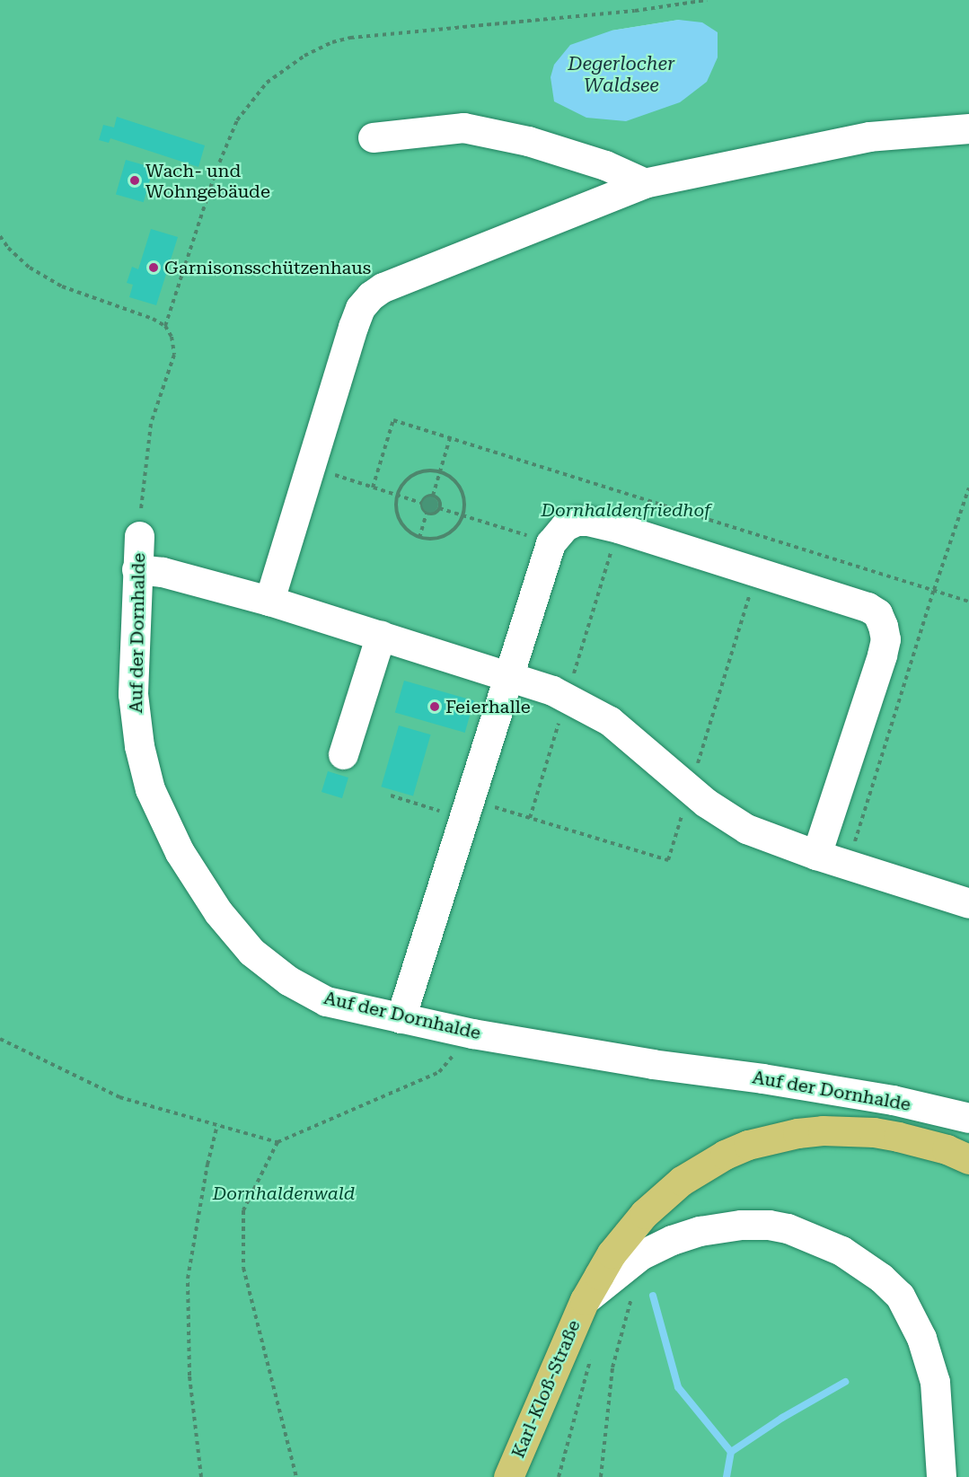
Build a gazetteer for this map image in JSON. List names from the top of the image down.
{
  "streets": {
    "main road": ["Karl-Kloß-Straße"],
    "street": ["Auf der Dornhalde"]
  },
  "water": ["Degerlocher Waldsee"],
  "parks": ["Dornhaldenfriedhof", "Dornhaldenwald"],
  "places": ["Wach- und Wohngebäude", "Garnisonsschützenhaus", "Feierhalle"]
}
